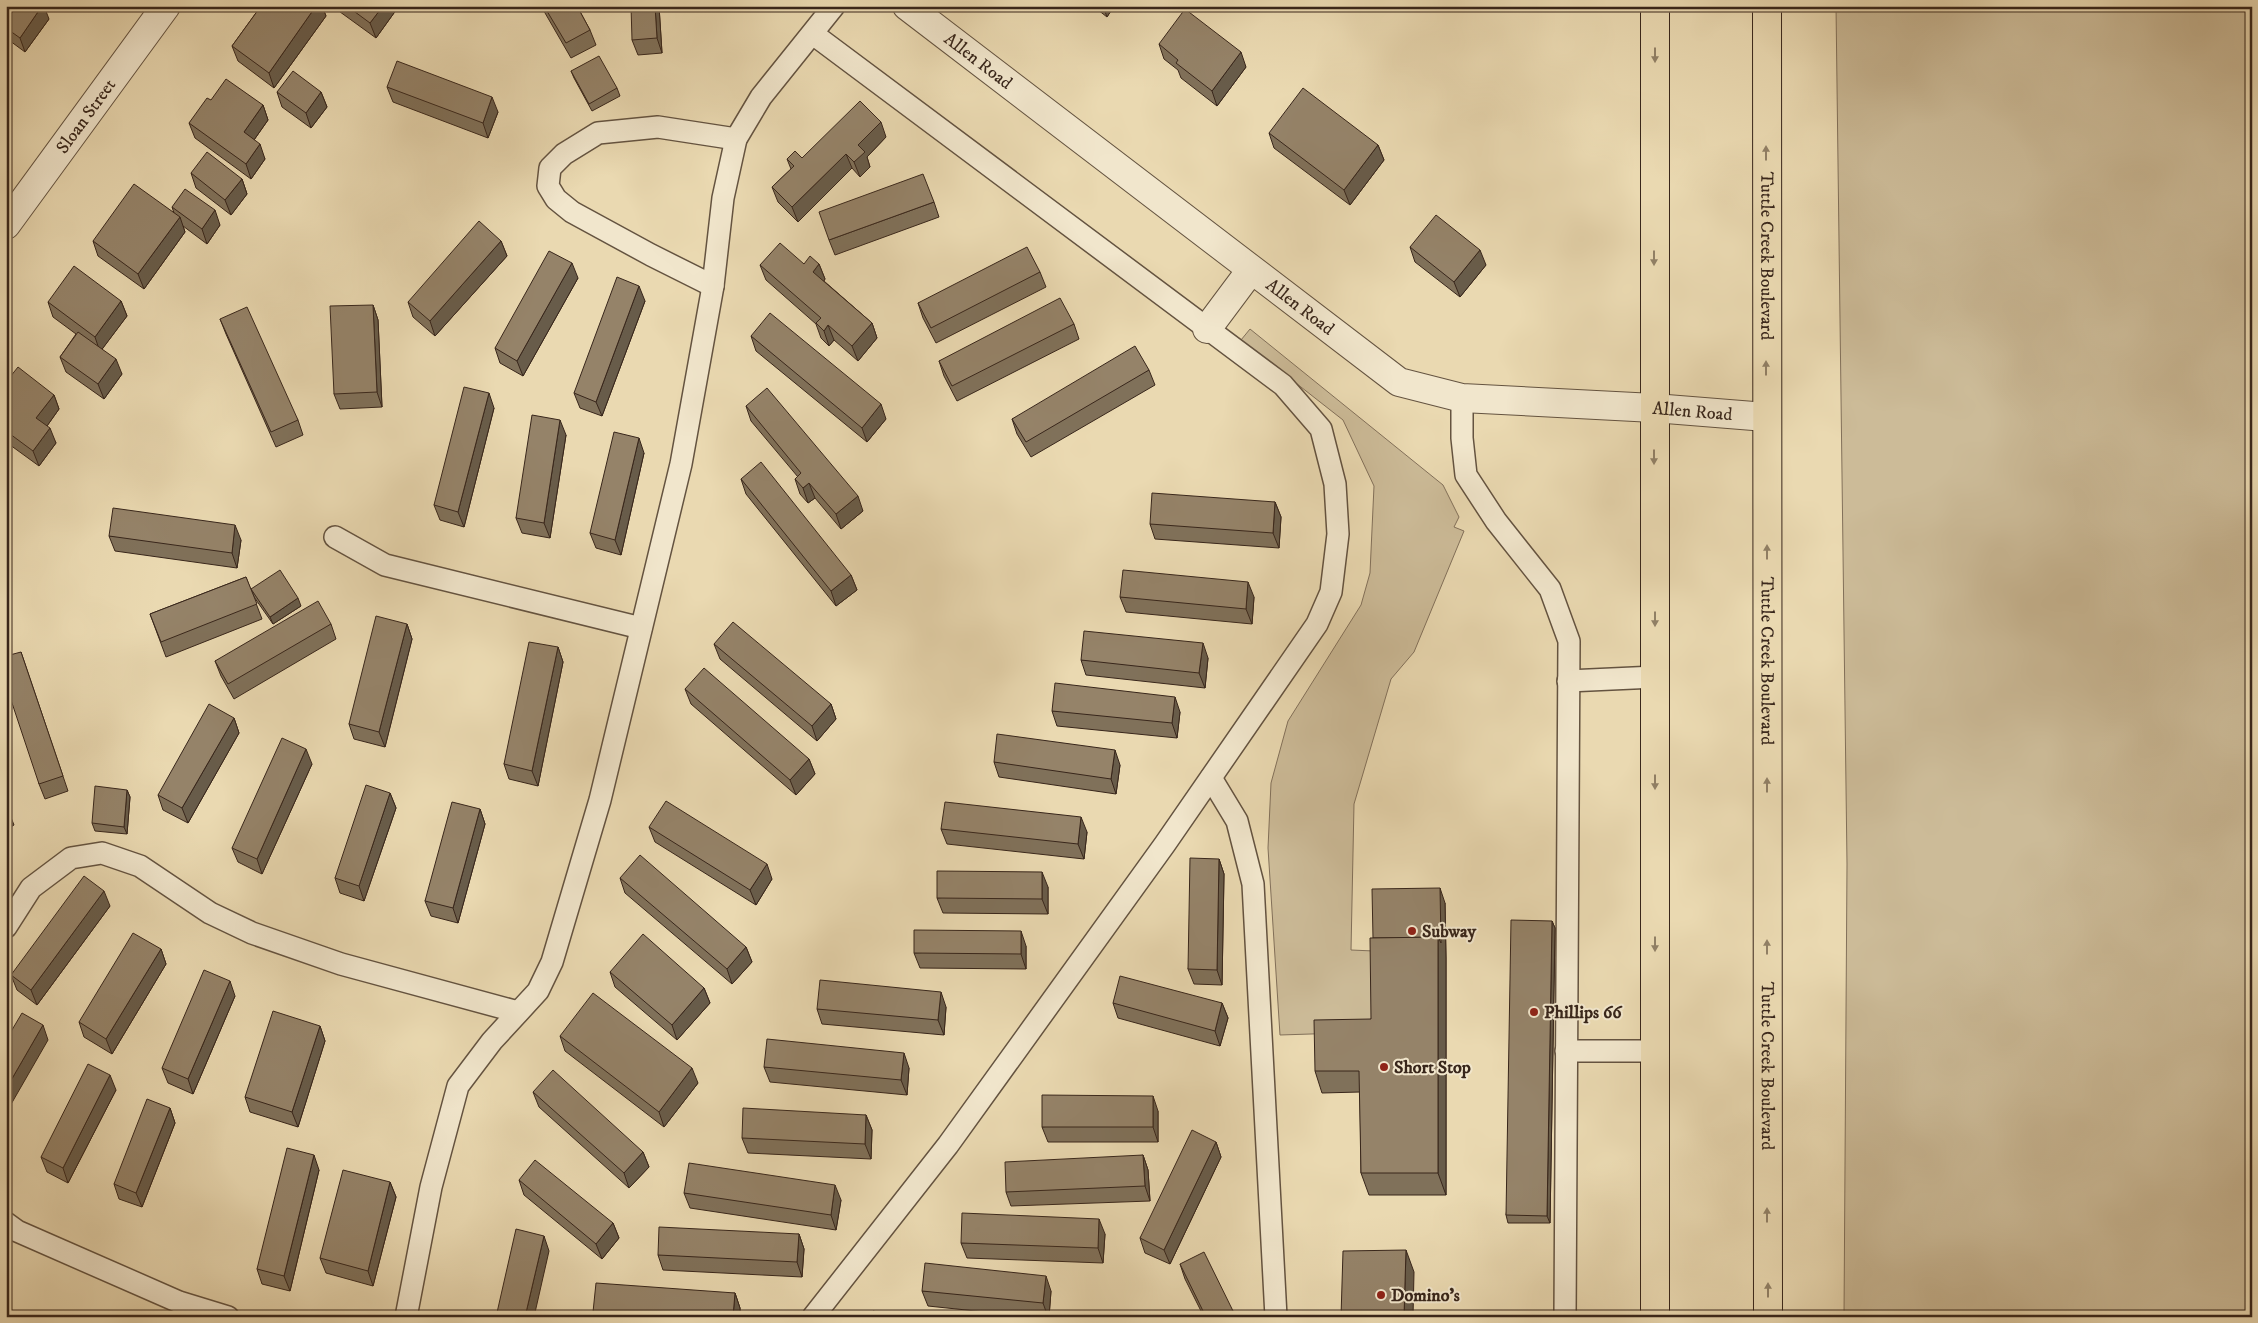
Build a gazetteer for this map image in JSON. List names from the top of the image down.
{
  "streets": {
    "highway": ["Tuttle Creek Boulevard"],
    "street": ["Allen Road", "Sloan Street"]
  },
  "crossings": [
    ["Allen Road", "Tuttle Creek Boulevard"]
  ],
  "places": [
    "Subway",
    "Phillips 66",
    "Short Stop",
    "Domino's"
  ]
}
